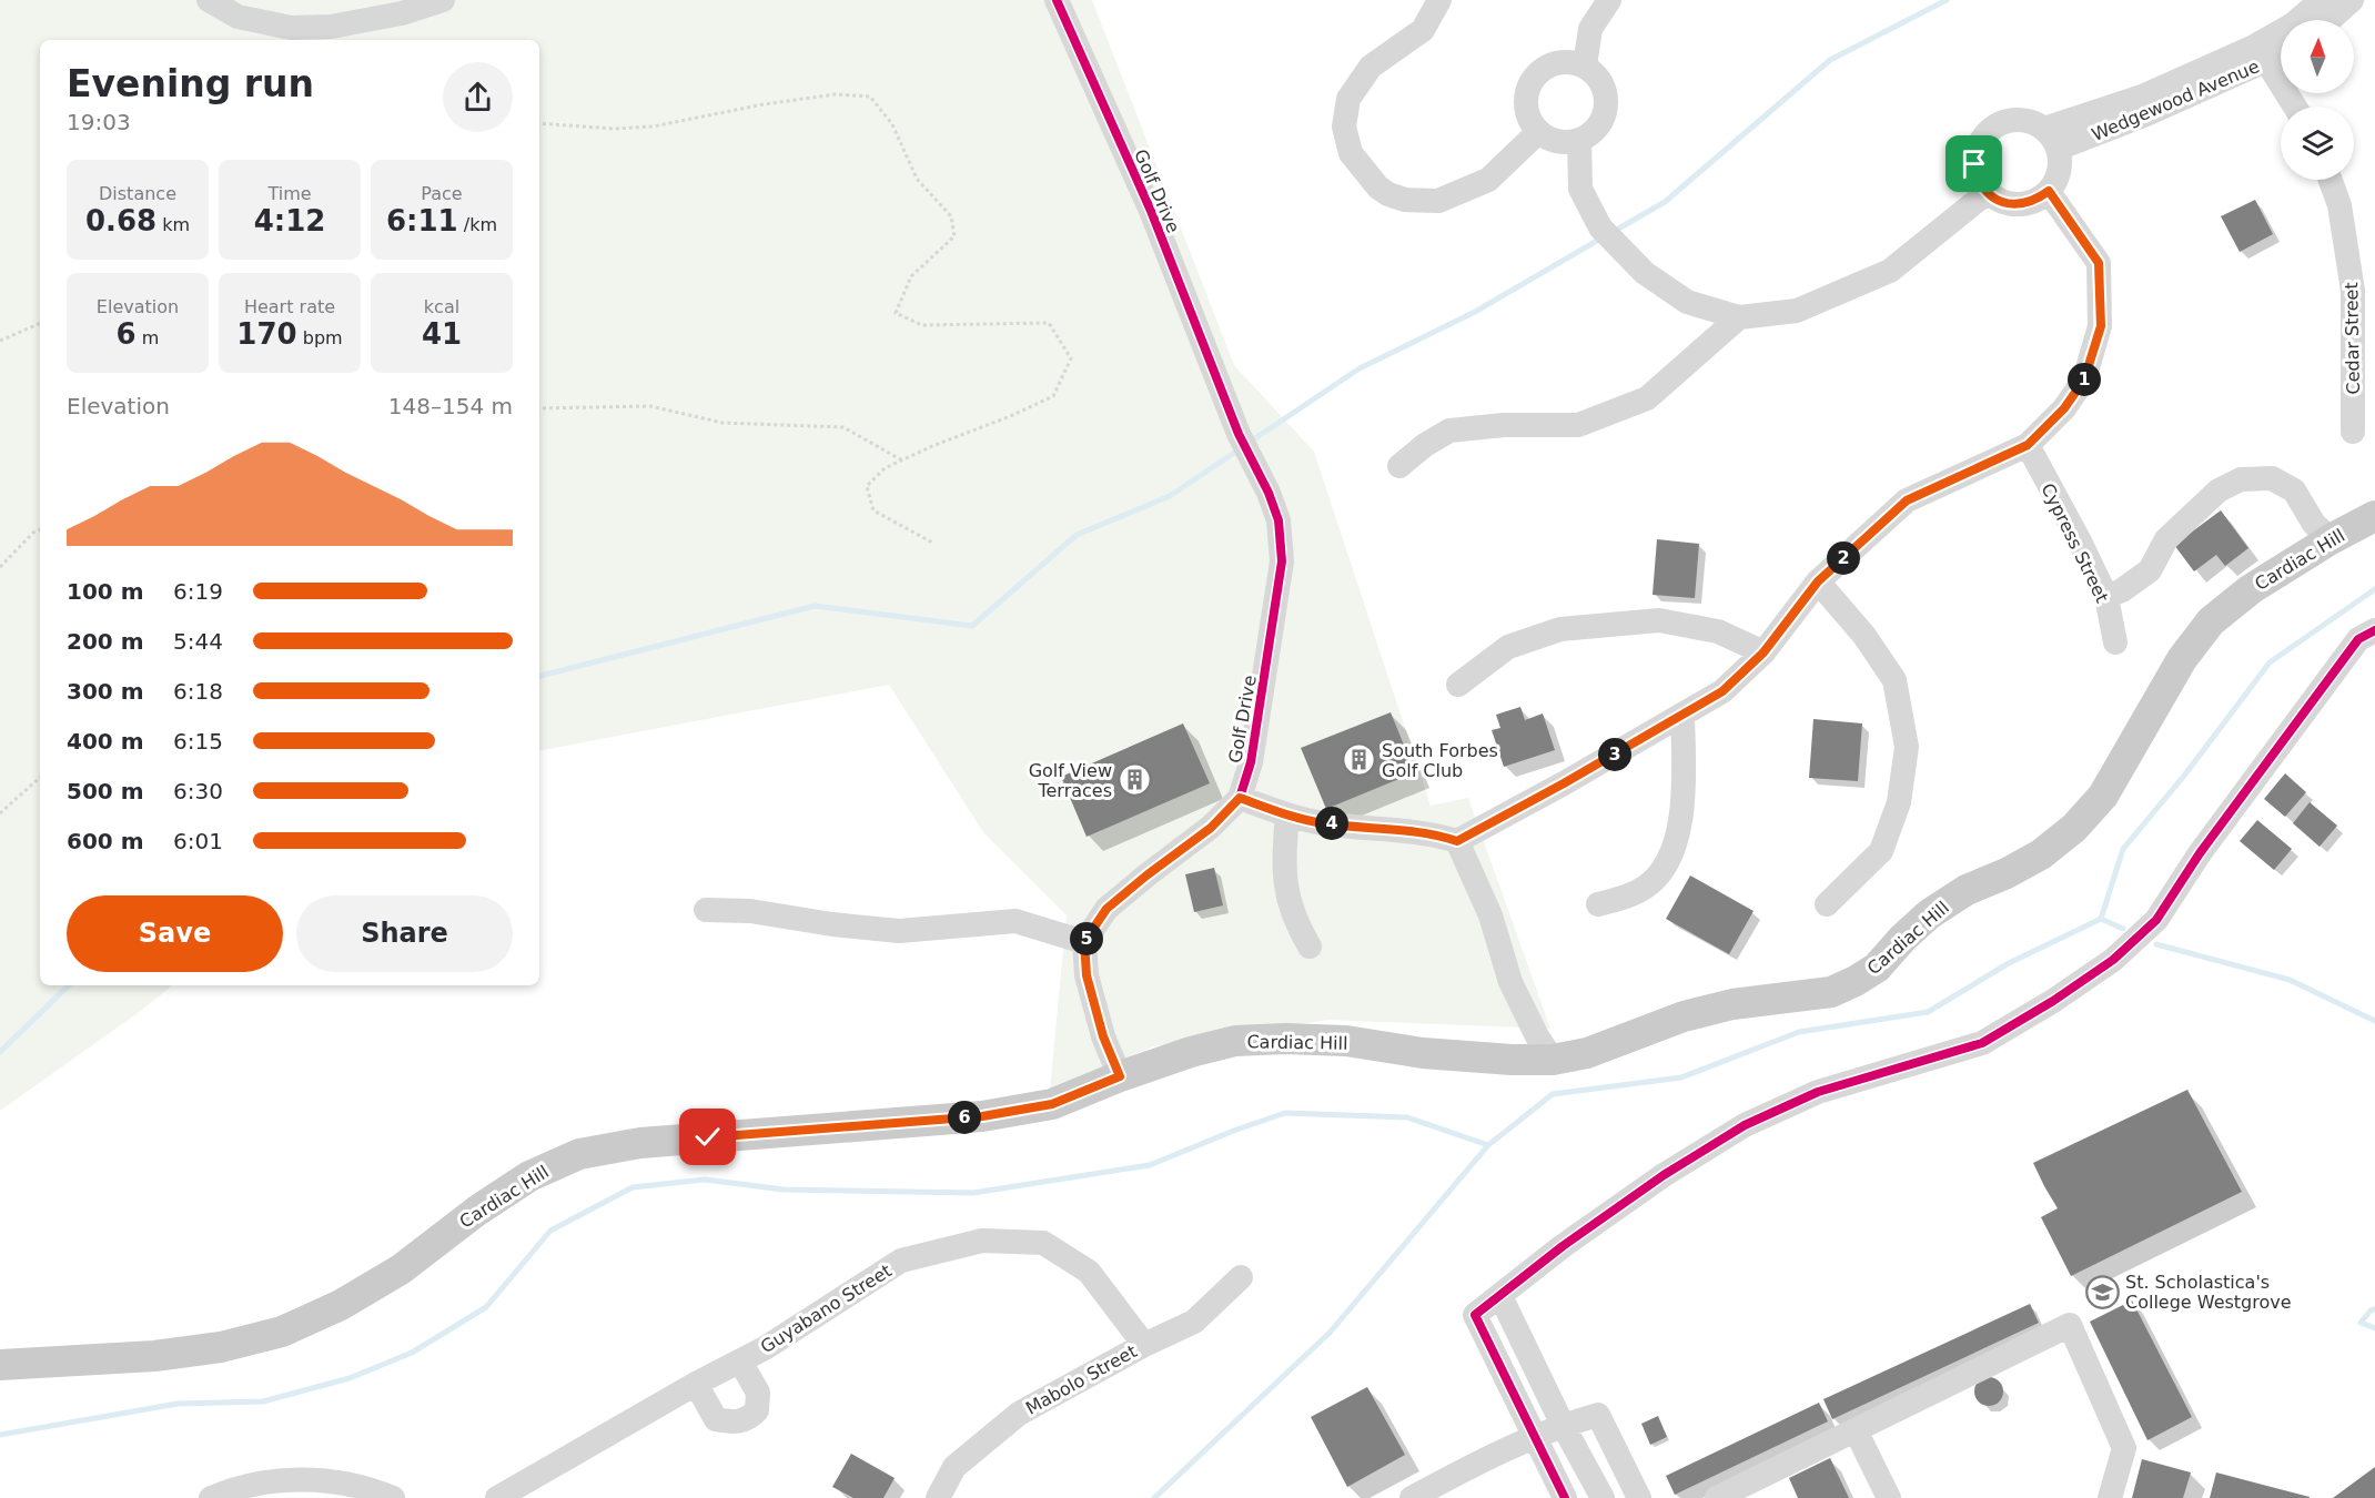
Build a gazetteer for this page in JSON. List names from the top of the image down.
{
  "streets": {
    "main road": ["Cardiac Hill"],
    "street": [
      "Wedgewood Avenue",
      "Golf Drive",
      "Cedar Street",
      "Cypress Street",
      "Guyabano Street",
      "Mabolo Street"
    ]
  },
  "crossings": [
    ["Guyabano Street", "Mabolo Street"]
  ],
  "places": {
    "building": ["South Forbes Golf Club", "Golf View Terraces"],
    "school or university": ["St. Scholastica's College Westgrove"]
  },
  "north": "top",
  "page": {
    "heading": ["Evening run", "19:03"],
    "stats": [
      ["Distance", "0.68 km"],
      ["Time", "4:12"],
      ["Pace", "6:11 /km"],
      ["Elevation", "6 m"],
      ["Heart rate", "170 bpm"],
      ["kcal", "41"]
    ],
    "pins": [
      "1",
      "2",
      "3",
      "4",
      "5",
      "6"
    ],
    "chart": ["Elevation", "148–154 m"],
    "list": [
      {
        "name": "100 m",
        "note": "6:19"
      },
      {
        "name": "200 m",
        "note": "5:44"
      },
      {
        "name": "300 m",
        "note": "6:18"
      },
      {
        "name": "400 m",
        "note": "6:15"
      },
      {
        "name": "500 m",
        "note": "6:30"
      },
      {
        "name": "600 m",
        "note": "6:01"
      }
    ],
    "buttons": ["Save", "Share"]
  }
}
